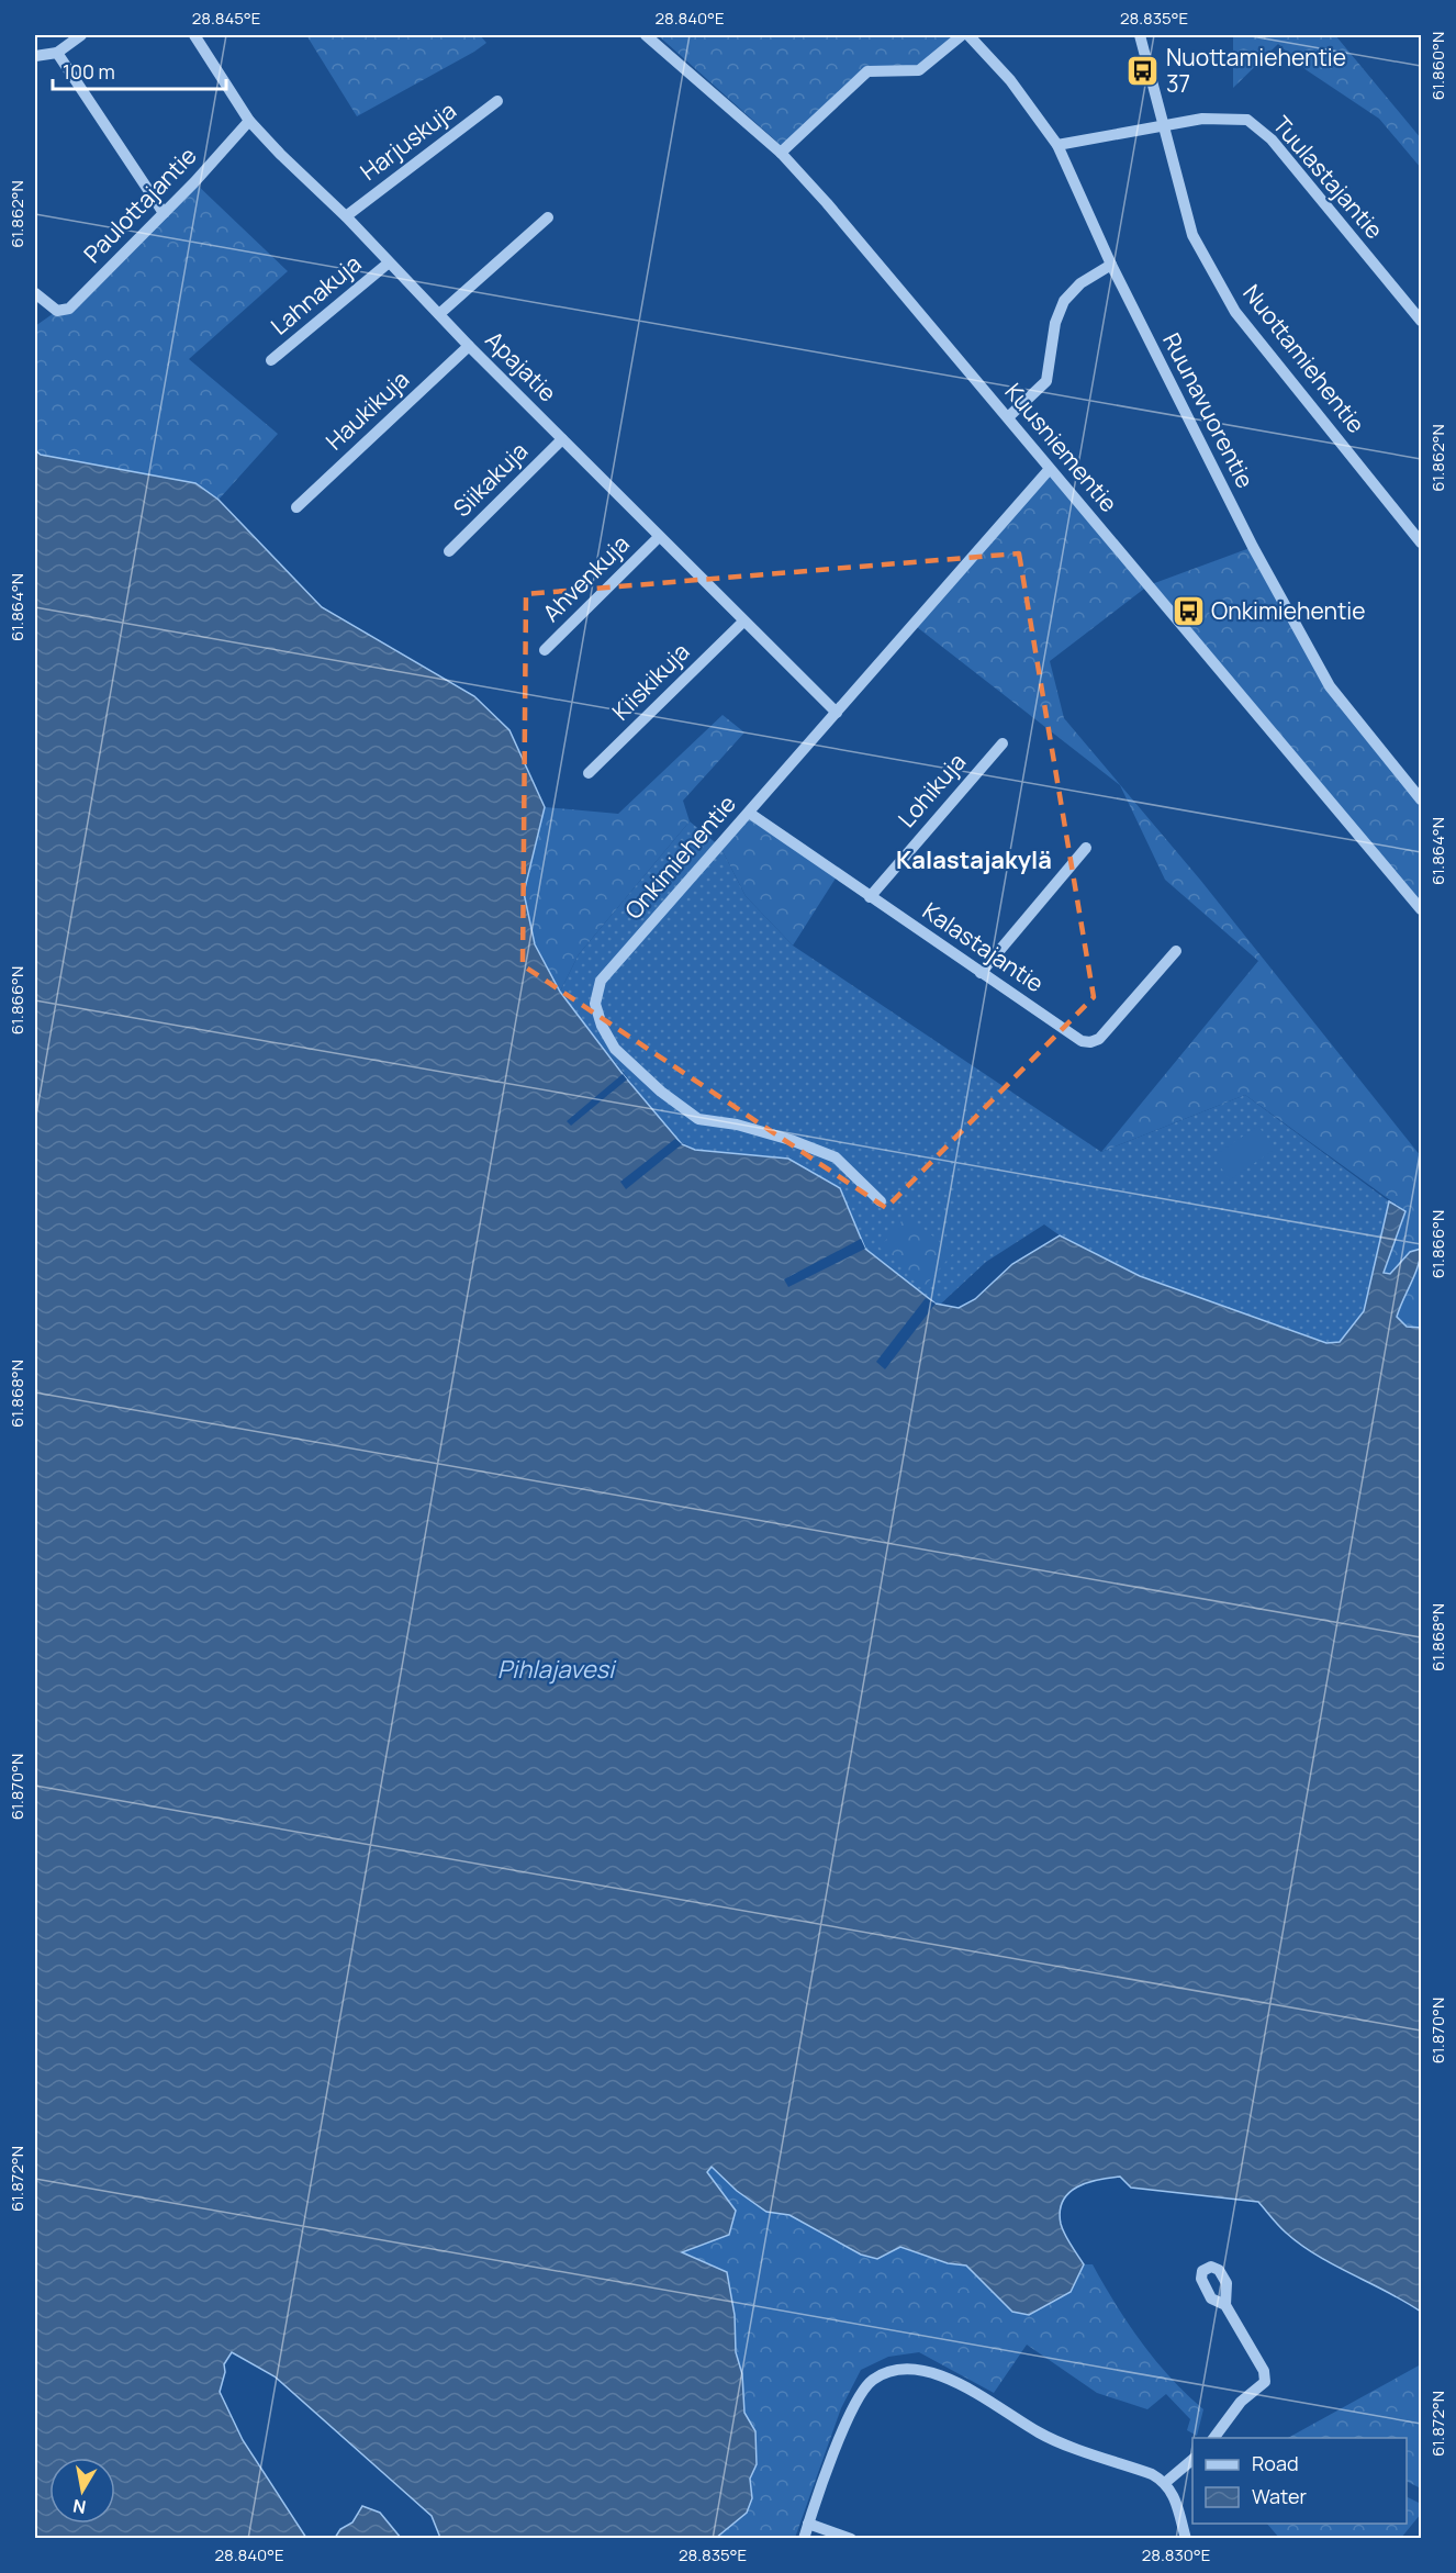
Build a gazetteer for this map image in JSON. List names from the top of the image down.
{
  "streets": {
    "street": [
      "Harjuskuja",
      "Tuulastajantie",
      "Paulottajantie",
      "Lahnakuja",
      "Nuottamiehentie",
      "Apajatie",
      "Haukikuja",
      "Ruunavuorentie",
      "Kuusniementie",
      "Siikakuja",
      "Ahvenkuja",
      "Kiiskikuja",
      "Lohikuja",
      "Onkimiehentie",
      "Kalastajantie"
    ]
  },
  "crossings": [
    ["Harjuskuja", "Apajatie"],
    ["Tuulastajantie", "Nuottamiehentie"],
    ["Tuulastajantie", "Ruunavuorentie"],
    ["Paulottajantie", "Apajatie"],
    ["Lahnakuja", "Apajatie"],
    ["Apajatie", "Haukikuja"],
    ["Apajatie", "Siikakuja"],
    ["Apajatie", "Ahvenkuja"],
    ["Apajatie", "Kiiskikuja"],
    ["Apajatie", "Onkimiehentie"],
    ["Kuusniementie", "Onkimiehentie"],
    ["Lohikuja", "Kalastajantie"],
    ["Onkimiehentie", "Kalastajantie"]
  ],
  "districts": ["Kalastajakylä"],
  "water": ["Pihlajavesi"],
  "places": {
    "bus stop": ["Nuottamiehentie 37", "Onkimiehentie"]
  },
  "legend": ["Road", "Water"],
  "scale_bar": "100 m",
  "north": "bottom",
  "coordinates": [
    "28.845°E",
    "28.840°E",
    "28.835°E",
    "61.860°N",
    "61.862°N",
    "61.864°N",
    "61.866°N",
    "61.868°N",
    "61.870°N",
    "61.872°N",
    "28.830°E"
  ]
}
